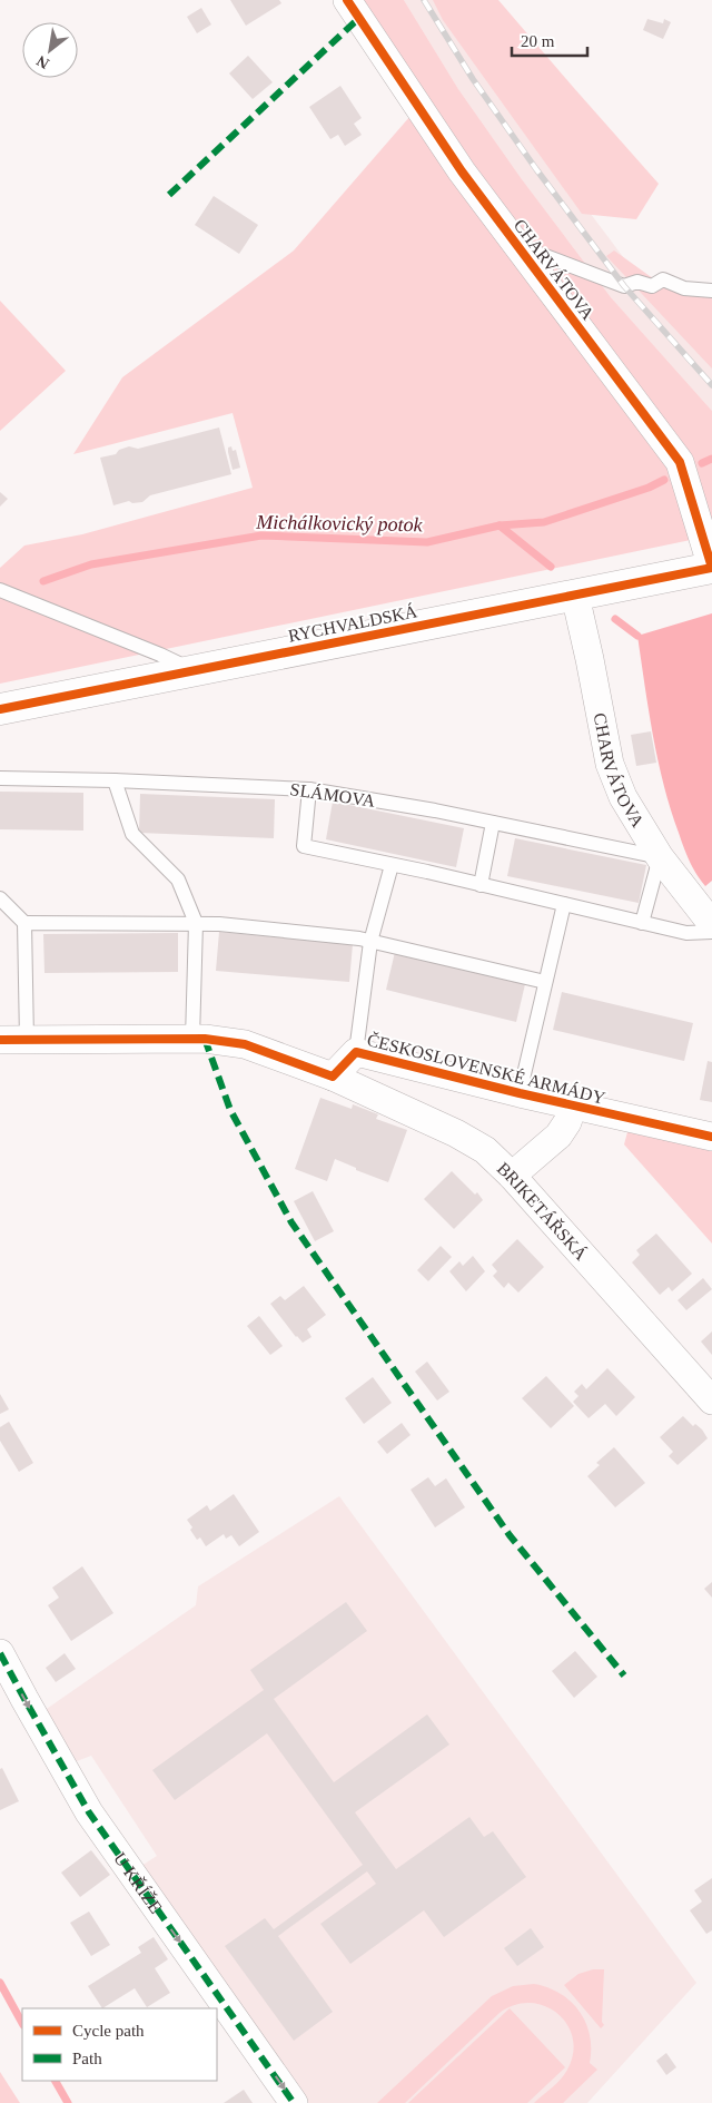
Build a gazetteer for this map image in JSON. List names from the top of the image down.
{
  "streets": {
    "street": [
      "CHARVÁTOVA",
      "RYCHVALDSKÁ",
      "ČESKOSLOVENSKÉ ARMÁDY",
      "BRIKETÁŘSKÁ",
      "U KŘÍŽE"
    ],
    "lane": ["SLÁMOVA"]
  },
  "crossings": [
    ["CHARVÁTOVA", "RYCHVALDSKÁ"],
    ["CHARVÁTOVA", "SLÁMOVA"],
    ["ČESKOSLOVENSKÉ ARMÁDY", "BRIKETÁŘSKÁ"]
  ],
  "one_way": ["U KŘÍŽE"],
  "water": ["Michálkovický potok"],
  "legend": ["Cycle path", "Path"],
  "scale_bar": "20 m",
  "north": "bottom left"
}
